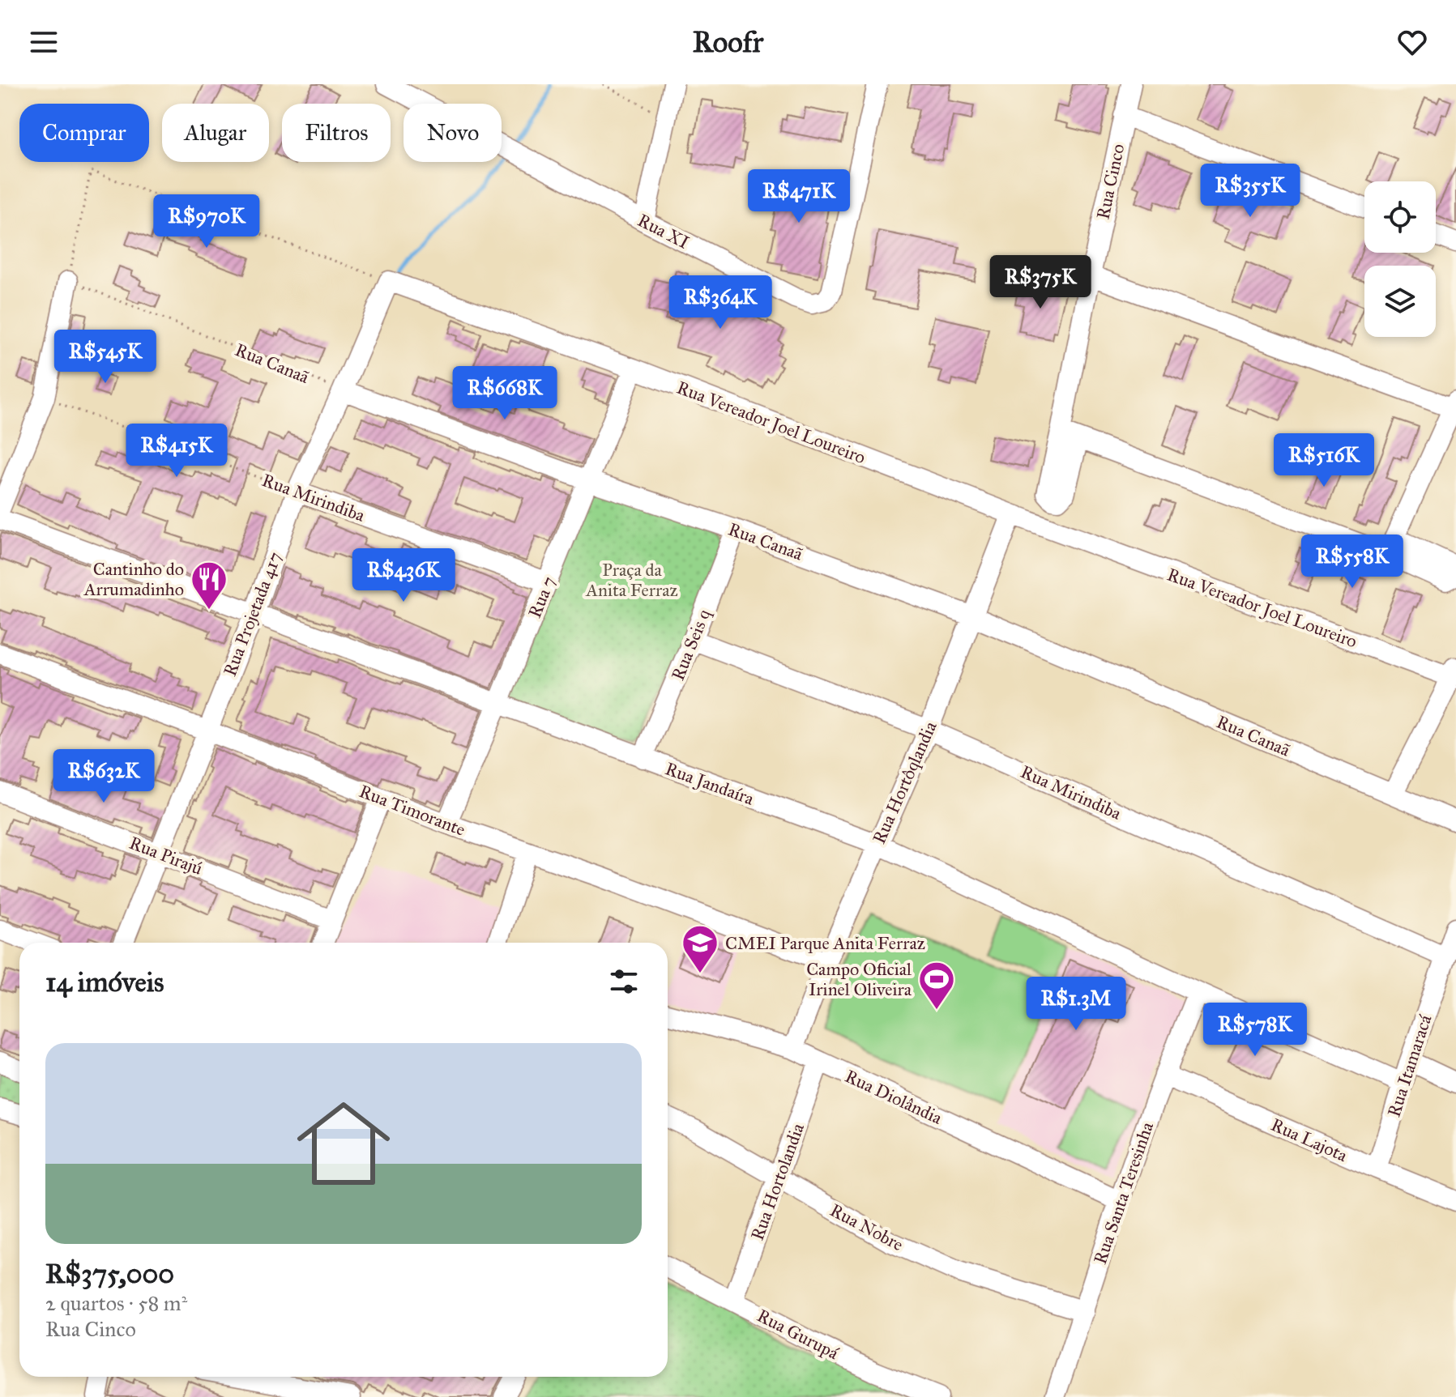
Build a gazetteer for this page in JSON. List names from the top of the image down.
{
  "streets": {
    "street": [
      "Rua Cinco",
      "Rua XI",
      "Rua Canaã",
      "Rua Vereador Joel Loureiro",
      "Rua Mirindiba",
      "Rua 7",
      "Rua Projetada 417",
      "Rua Seis q",
      "Rua Hortôqlandia",
      "Rua Jandaíra",
      "Rua Timorante",
      "Rua Pirajú",
      "Rua Itamaracá",
      "Rua Diolândia",
      "Rua Lajota",
      "Rua Hortolandia",
      "Rua Santa Teresinha",
      "Rua Nobre",
      "Rua Gurupá"
    ]
  },
  "crossings": [
    ["Rua Canaã", "Rua Vereador Joel Loureiro"],
    ["Rua Canaã", "Rua 7"],
    ["Rua Canaã", "Rua Projetada 417"],
    ["Rua Canaã", "Rua Seis q"],
    ["Rua Canaã", "Rua Hortôqlandia"],
    ["Rua Vereador Joel Loureiro", "Rua 7"],
    ["Rua Vereador Joel Loureiro", "Rua Projetada 417"],
    ["Rua Vereador Joel Loureiro", "Rua Hortôqlandia"],
    ["Rua Mirindiba", "Rua 7"],
    ["Rua Mirindiba", "Rua Projetada 417"],
    ["Rua Mirindiba", "Rua Seis q"],
    ["Rua Mirindiba", "Rua Hortôqlandia"],
    ["Rua Mirindiba", "Rua Itamaracá"],
    ["Rua 7", "Rua Jandaíra"],
    ["Rua 7", "Rua Timorante"],
    ["Rua Projetada 417", "Rua Jandaíra"],
    ["Rua Projetada 417", "Rua Timorante"],
    ["Rua Projetada 417", "Rua Pirajú"],
    ["Rua Seis q", "Rua Jandaíra"],
    ["Rua Hortôqlandia", "Rua Jandaíra"],
    ["Rua Hortôqlandia", "Rua Timorante"],
    ["Rua Hortôqlandia", "Rua Diolândia"],
    ["Rua Jandaíra", "Rua Itamaracá"],
    ["Rua Jandaíra", "Rua Santa Teresinha"],
    ["Rua Itamaracá", "Rua Lajota"],
    ["Rua Diolândia", "Rua Hortolandia"],
    ["Rua Diolândia", "Rua Santa Teresinha"],
    ["Rua Lajota", "Rua Santa Teresinha"],
    ["Rua Hortolandia", "Rua Nobre"],
    ["Rua Hortolandia", "Rua Gurupá"],
    ["Rua Santa Teresinha", "Rua Nobre"]
  ],
  "parks": ["Praça da Anita Ferraz"],
  "places": {
    "restaurant": ["Cantinho do Arrumadinho"],
    "school or university": ["CMEI Parque Anita Ferraz"],
    "sports": ["Campo Oficial Irinel Oliveira"]
  },
  "page": {
    "header": "Roofr",
    "chip": [
      "Comprar",
      "Alugar",
      "Filtros",
      "Novo"
    ],
    "price": [
      "R$355K",
      "R$471K",
      "R$970K",
      "R$375K",
      "R$364K",
      "R$545K",
      "R$668K",
      "R$415K",
      "R$516K",
      "R$558K",
      "R$436K",
      "R$632K",
      "R$1.3M",
      "R$578K"
    ],
    "heading": "14 imóveis",
    "list": [
      {
        "name": "R$375,000",
        "note": "2 quartos · 58 m² · Rua Cinco"
      }
    ]
  }
}
